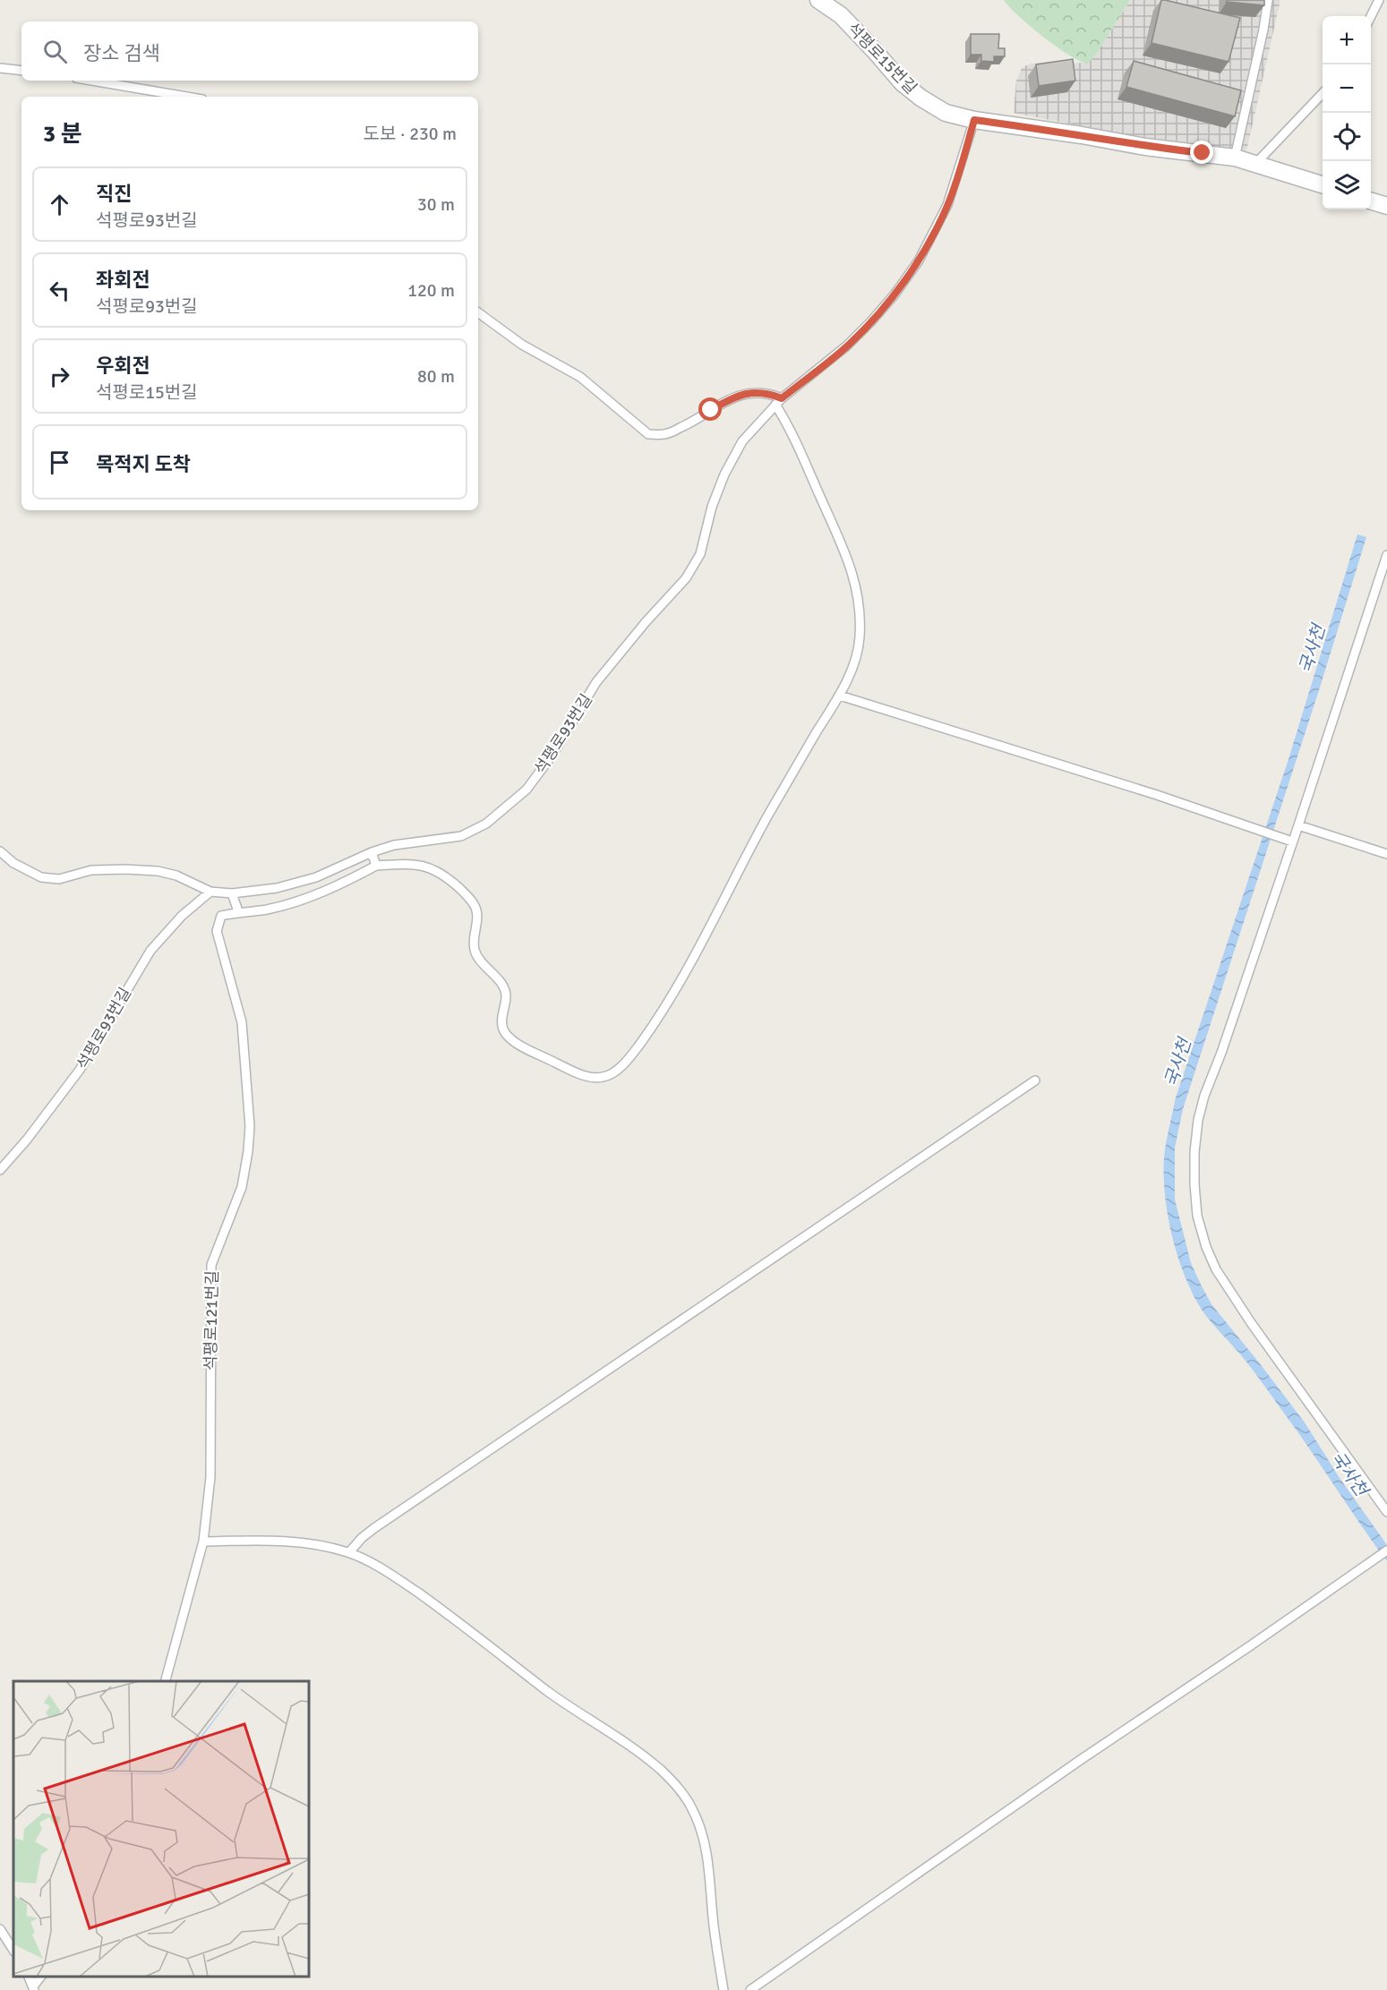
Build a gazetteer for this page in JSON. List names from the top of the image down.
{
  "streets": {
    "street": ["석평로15번길"],
    "lane": ["석평로93번길", "석평로121번길"]
  },
  "crossings": [
    ["석평로15번길", "석평로93번길"]
  ],
  "water": ["국사천"],
  "page": {
    "map_buttons": ["+", "−"],
    "search": "장소 검색",
    "heading": ["3 분", "도보 · 230 m"],
    "list": [
      ["직진", "석평로93번길", "30 m"],
      ["좌회전", "석평로93번길", "120 m"],
      ["우회전", "석평로15번길", "80 m"],
      "목적지 도착"
    ]
  }
}
